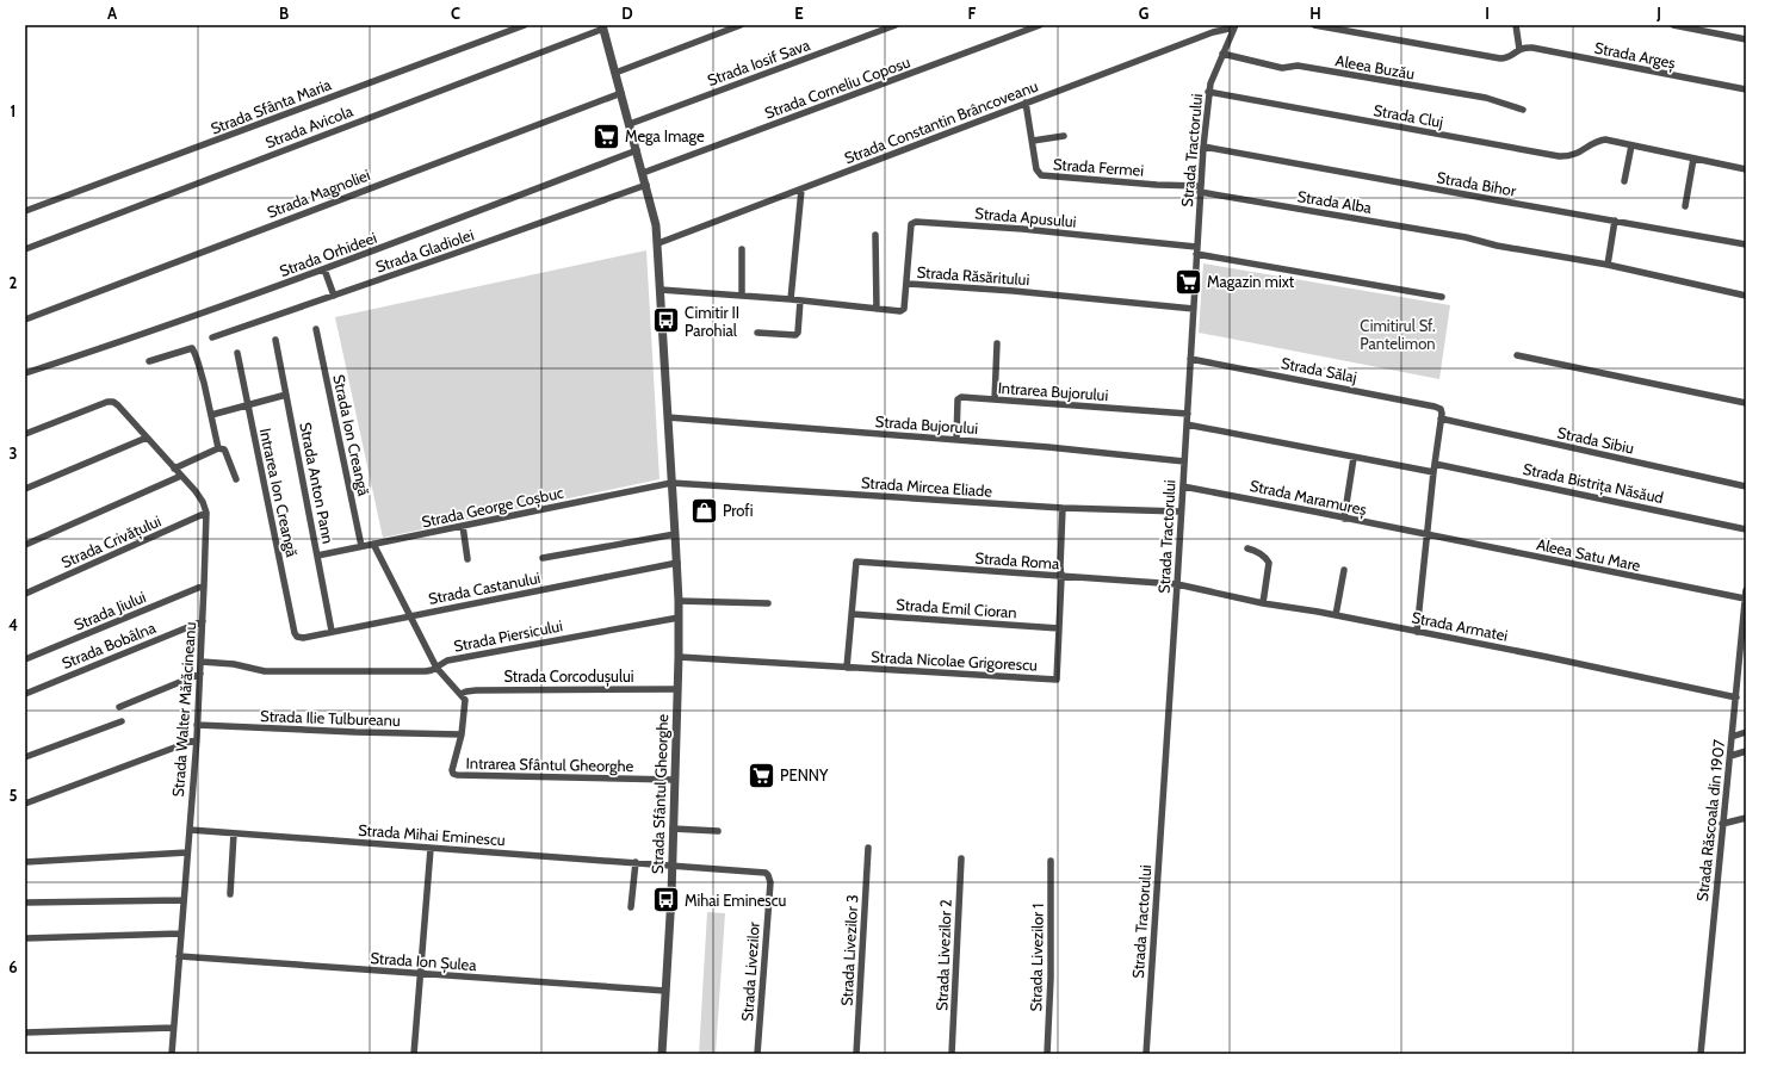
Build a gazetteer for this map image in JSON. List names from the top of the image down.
{
  "streets": {
    "street": [
      "Strada Argeș",
      "Strada Iosif Sava",
      "Aleea Buzău",
      "Strada Corneliu Coposu",
      "Strada Sfânta Maria",
      "Strada Cluj",
      "Strada Constantin Brâncoveanu",
      "Strada Avicola",
      "Strada Tractorului",
      "Strada Fermei",
      "Strada Bihor",
      "Strada Magnoliei",
      "Strada Alba",
      "Strada Apusului",
      "Strada Gladiolei",
      "Strada Orhideei",
      "Strada Răsăritului",
      "Strada Sălaj",
      "Intrarea Bujorului",
      "Strada Bujorului",
      "Strada Ion Creangă",
      "Strada Sibiu",
      "Strada Anton Pann",
      "Strada Bistrița Năsăud",
      "Strada Mircea Eliade",
      "Intrarea Ion Creangă",
      "Strada Maramureș",
      "Strada George Coșbuc",
      "Strada Crivățului",
      "Aleea Satu Mare",
      "Strada Roma",
      "Strada Castanului",
      "Strada Emil Cioran",
      "Strada Jiului",
      "Strada Armatei",
      "Strada Piersicului",
      "Strada Bobâlna",
      "Strada Nicolae Grigorescu",
      "Strada Corcodușului",
      "Strada Walter Mărăcineanu",
      "Strada Ilie Tulbureanu",
      "Intrarea Sfântul Gheorghe",
      "Strada Sfântul Gheorghe",
      "Strada Răscoala din 1907",
      "Strada Mihai Eminescu",
      "Strada Livezilor 3",
      "Strada Livezilor 2",
      "Strada Livezilor 1",
      "Strada Ion Șulea",
      "Strada Livezilor"
    ]
  },
  "crossings": [
    ["Strada Iosif Sava", "Strada Sfântul Gheorghe"],
    ["Aleea Buzău", "Strada Tractorului"],
    ["Strada Corneliu Coposu", "Strada Sfântul Gheorghe"],
    ["Strada Cluj", "Strada Tractorului"],
    ["Strada Constantin Brâncoveanu", "Strada Tractorului"],
    ["Strada Constantin Brâncoveanu", "Strada Fermei"],
    ["Strada Constantin Brâncoveanu", "Strada Sfântul Gheorghe"],
    ["Strada Avicola", "Strada Sfântul Gheorghe"],
    ["Strada Tractorului", "Strada Fermei"],
    ["Strada Tractorului", "Strada Bihor"],
    ["Strada Tractorului", "Strada Alba"],
    ["Strada Tractorului", "Strada Apusului"],
    ["Strada Tractorului", "Strada Răsăritului"],
    ["Strada Tractorului", "Strada Sălaj"],
    ["Strada Tractorului", "Intrarea Bujorului"],
    ["Strada Tractorului", "Strada Bujorului"],
    ["Strada Tractorului", "Strada Mircea Eliade"],
    ["Strada Tractorului", "Strada Maramureș"],
    ["Strada Tractorului", "Strada Roma"],
    ["Strada Tractorului", "Strada Armatei"],
    ["Strada Fermei", "Strada Alba"],
    ["Strada Magnoliei", "Strada Sfântul Gheorghe"],
    ["Strada Apusului", "Strada Răsăritului"],
    ["Strada Gladiolei", "Strada Sfântul Gheorghe"],
    ["Strada Orhideei", "Strada Sfântul Gheorghe"],
    ["Strada Răsăritului", "Strada Sfântul Gheorghe"],
    ["Strada Sălaj", "Strada Sibiu"],
    ["Intrarea Bujorului", "Strada Bujorului"],
    ["Strada Bujorului", "Strada Sfântul Gheorghe"],
    ["Strada Ion Creangă", "Strada George Coșbuc"],
    ["Strada Anton Pann", "Strada George Coșbuc"],
    ["Strada Anton Pann", "Strada Castanului"],
    ["Strada Mircea Eliade", "Strada George Coșbuc"],
    ["Strada Mircea Eliade", "Strada Nicolae Grigorescu"],
    ["Strada Mircea Eliade", "Strada Sfântul Gheorghe"],
    ["Intrarea Ion Creangă", "Strada Castanului"],
    ["Strada Maramureș", "Aleea Satu Mare"],
    ["Strada George Coșbuc", "Strada Sfântul Gheorghe"],
    ["Strada Crivățului", "Strada Walter Mărăcineanu"],
    ["Aleea Satu Mare", "Strada Răscoala din 1907"],
    ["Strada Roma", "Strada Emil Cioran"],
    ["Strada Roma", "Strada Armatei"],
    ["Strada Roma", "Strada Nicolae Grigorescu"],
    ["Strada Castanului", "Strada Sfântul Gheorghe"],
    ["Strada Emil Cioran", "Strada Nicolae Grigorescu"],
    ["Strada Jiului", "Strada Walter Mărăcineanu"],
    ["Strada Armatei", "Strada Răscoala din 1907"],
    ["Strada Piersicului", "Strada Walter Mărăcineanu"],
    ["Strada Piersicului", "Strada Sfântul Gheorghe"],
    ["Strada Bobâlna", "Strada Walter Mărăcineanu"],
    ["Strada Nicolae Grigorescu", "Strada Sfântul Gheorghe"],
    ["Strada Corcodușului", "Strada Sfântul Gheorghe"],
    ["Strada Walter Mărăcineanu", "Strada Ilie Tulbureanu"],
    ["Strada Walter Mărăcineanu", "Strada Mihai Eminescu"],
    ["Strada Walter Mărăcineanu", "Strada Ion Șulea"],
    ["Strada Ilie Tulbureanu", "Intrarea Sfântul Gheorghe"],
    ["Intrarea Sfântul Gheorghe", "Strada Sfântul Gheorghe"],
    ["Strada Sfântul Gheorghe", "Strada Mihai Eminescu"],
    ["Strada Sfântul Gheorghe", "Strada Ion Șulea"],
    ["Strada Sfântul Gheorghe", "Strada Livezilor"],
    ["Strada Mihai Eminescu", "Strada Livezilor"]
  ],
  "parks": ["Cimitirul Sf. Pantelimon"],
  "places": {
    "supermarket": ["Mega Image", "Magazin mixt", "PENNY"],
    "bus stop": ["Cimitir II Parohial", "Mihai Eminescu"],
    "shop": ["Profi"]
  },
  "grid": {
    "columns": [
      "A",
      "B",
      "C",
      "D",
      "E",
      "F",
      "G",
      "H",
      "I",
      "J"
    ],
    "rows": [
      "1",
      "2",
      "3",
      "4",
      "5",
      "6"
    ]
  }
}
